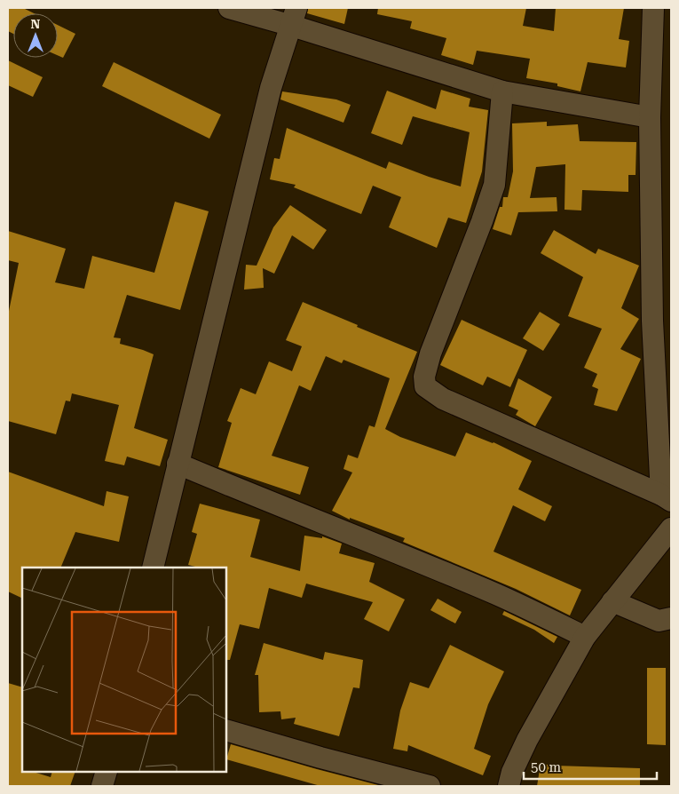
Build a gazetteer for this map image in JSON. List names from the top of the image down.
{
  "scale_bar": "50 m",
  "north": "top"
}
